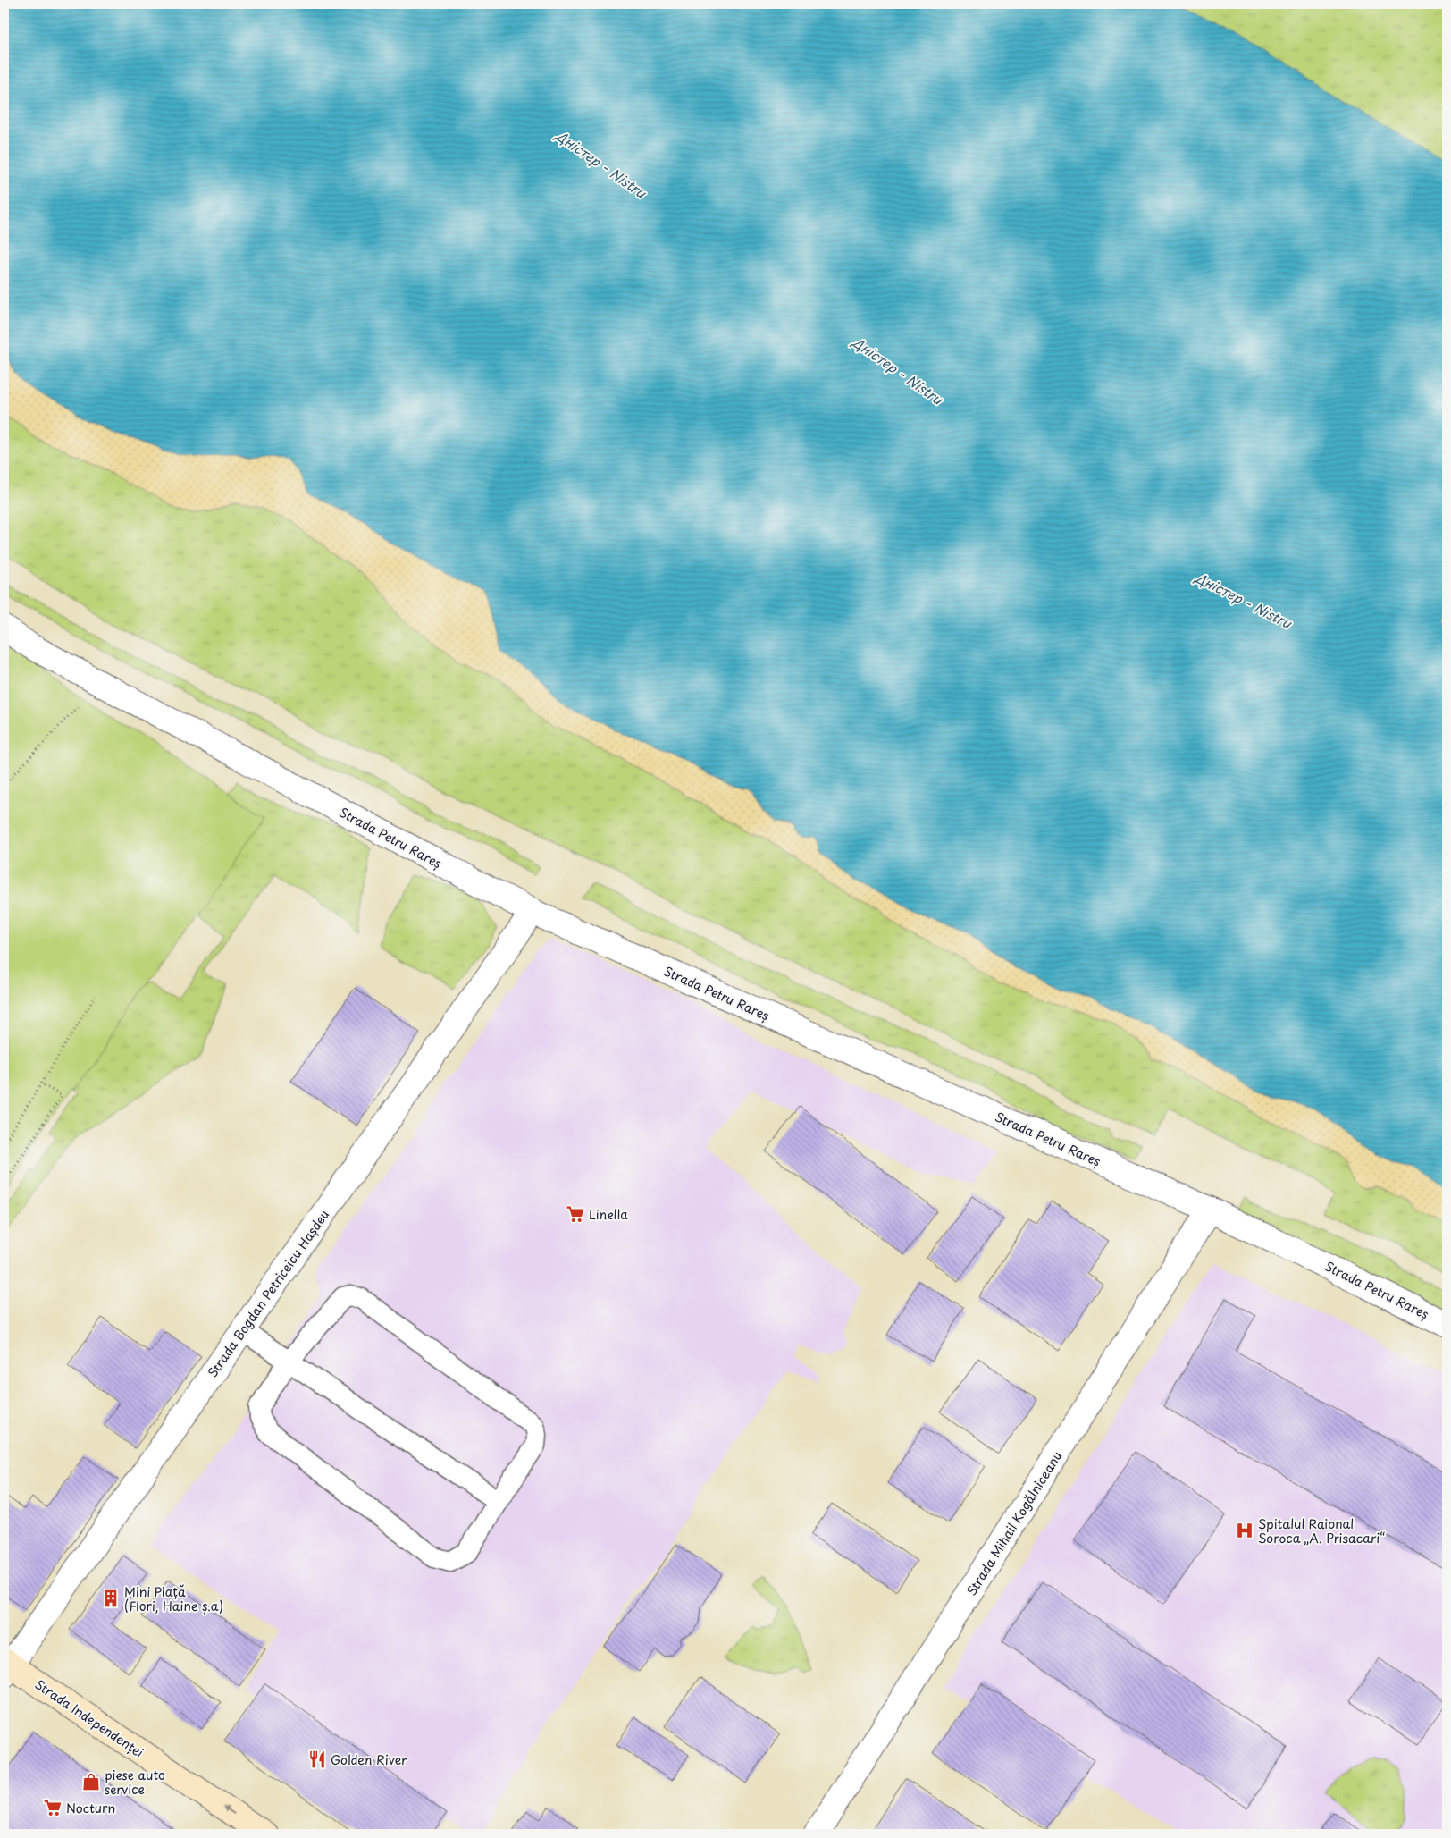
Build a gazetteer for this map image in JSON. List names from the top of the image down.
{
  "streets": {
    "main road": ["Strada Independenței"],
    "street": ["Strada Petru Rareș", "Strada Bogdan Petriceicu Hașdeu", "Strada Mihail Kogălniceanu"]
  },
  "crossings": [
    ["Strada Petru Rareș", "Strada Bogdan Petriceicu Hașdeu"],
    ["Strada Petru Rareș", "Strada Mihail Kogălniceanu"],
    ["Strada Bogdan Petriceicu Hașdeu", "Strada Independenței"]
  ],
  "one_way": ["Strada Independenței"],
  "water": ["Дністер - Nistru"],
  "places": {
    "supermarket": ["Linella", "Nocturn"],
    "hospital": ["Spitalul Raional Soroca „A. Prisacari“"],
    "building": ["Mini Piață (Flori, Haine ș.a)"],
    "restaurant": ["Golden River"],
    "shop": ["piese auto service"]
  }
}
